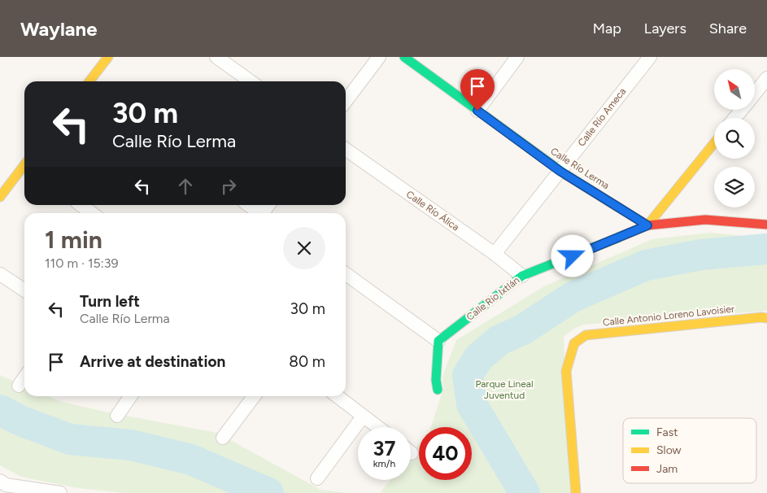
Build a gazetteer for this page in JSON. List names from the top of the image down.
{
  "streets": {
    "street": [
      "Calle Río Ameca",
      "Calle Río Lerma",
      "Calle Río Álica",
      "Calle Río Ixtlán",
      "Calle Antonio Loreno Lavoisier"
    ]
  },
  "crossings": [
    ["Calle Río Ameca", "Calle Río Lerma"],
    ["Calle Río Ameca", "Calle Río Álica"],
    ["Calle Río Lerma", "Calle Río Ixtlán"],
    ["Calle Río Álica", "Calle Río Ixtlán"]
  ],
  "parks": ["Parque Lineal Juventud"],
  "legend": ["Fast", "Slow", "Jam"],
  "north": "top left",
  "page": {
    "header": "Waylane",
    "nav": ["Map", "Layers", "Share"],
    "turn": ["30 m", "Calle Río Lerma"],
    "heading": ["1 min", "110 m · 15:39"],
    "list": [
      {
        "name": "Turn left",
        "note": "Calle Río Lerma",
        "value": "30 m"
      },
      {
        "name": "Arrive at destination",
        "value": "80 m"
      }
    ],
    "speed": "37 km/h",
    "limit": "40"
  }
}
